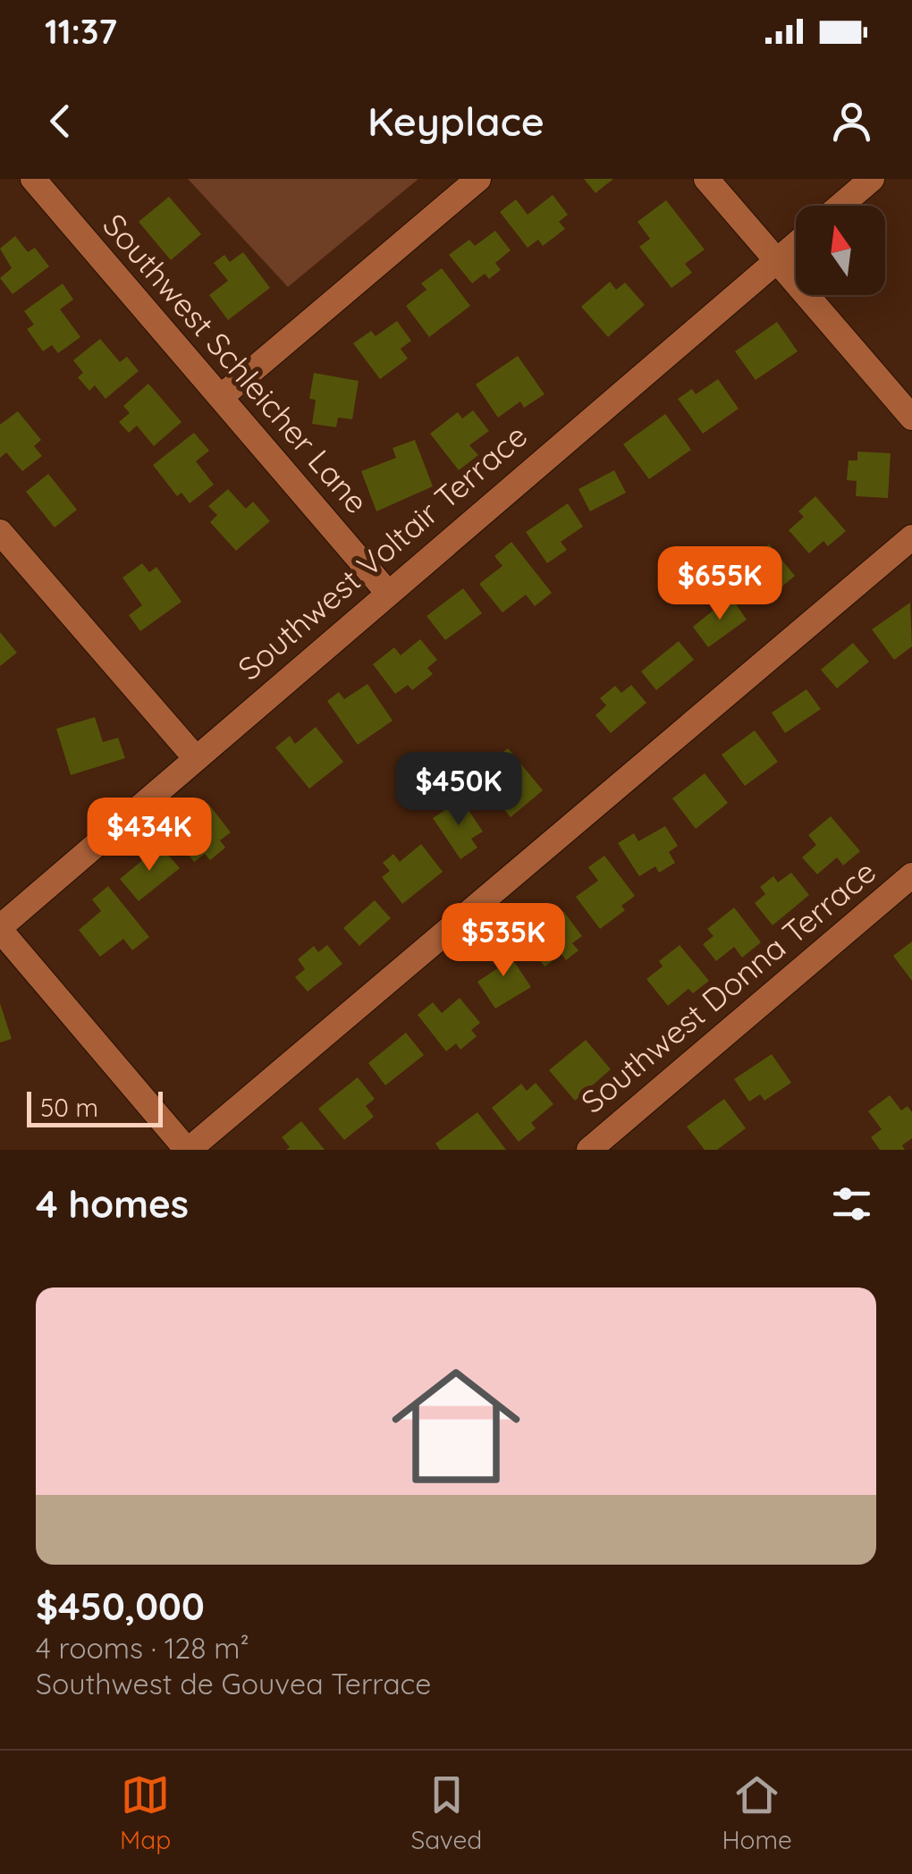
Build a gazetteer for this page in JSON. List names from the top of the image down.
{
  "streets": {
    "street": ["Southwest Schleicher Lane", "Southwest Voltair Terrace", "Southwest Donna Terrace"]
  },
  "crossings": [
    ["Southwest Schleicher Lane", "Southwest Voltair Terrace"]
  ],
  "scale_bar": "50 m",
  "north": "top",
  "page": {
    "status": "11:37",
    "header": "Keyplace",
    "price": [
      "$655K",
      "$450K",
      "$434K",
      "$535K"
    ],
    "scale": "50 m",
    "heading": "4 homes",
    "list": [
      {
        "name": "$450,000",
        "note": "4 rooms · 128 m² · Southwest de Gouvea Terrace"
      }
    ],
    "tabs": ["Map", "Saved", "Home"]
  }
}
